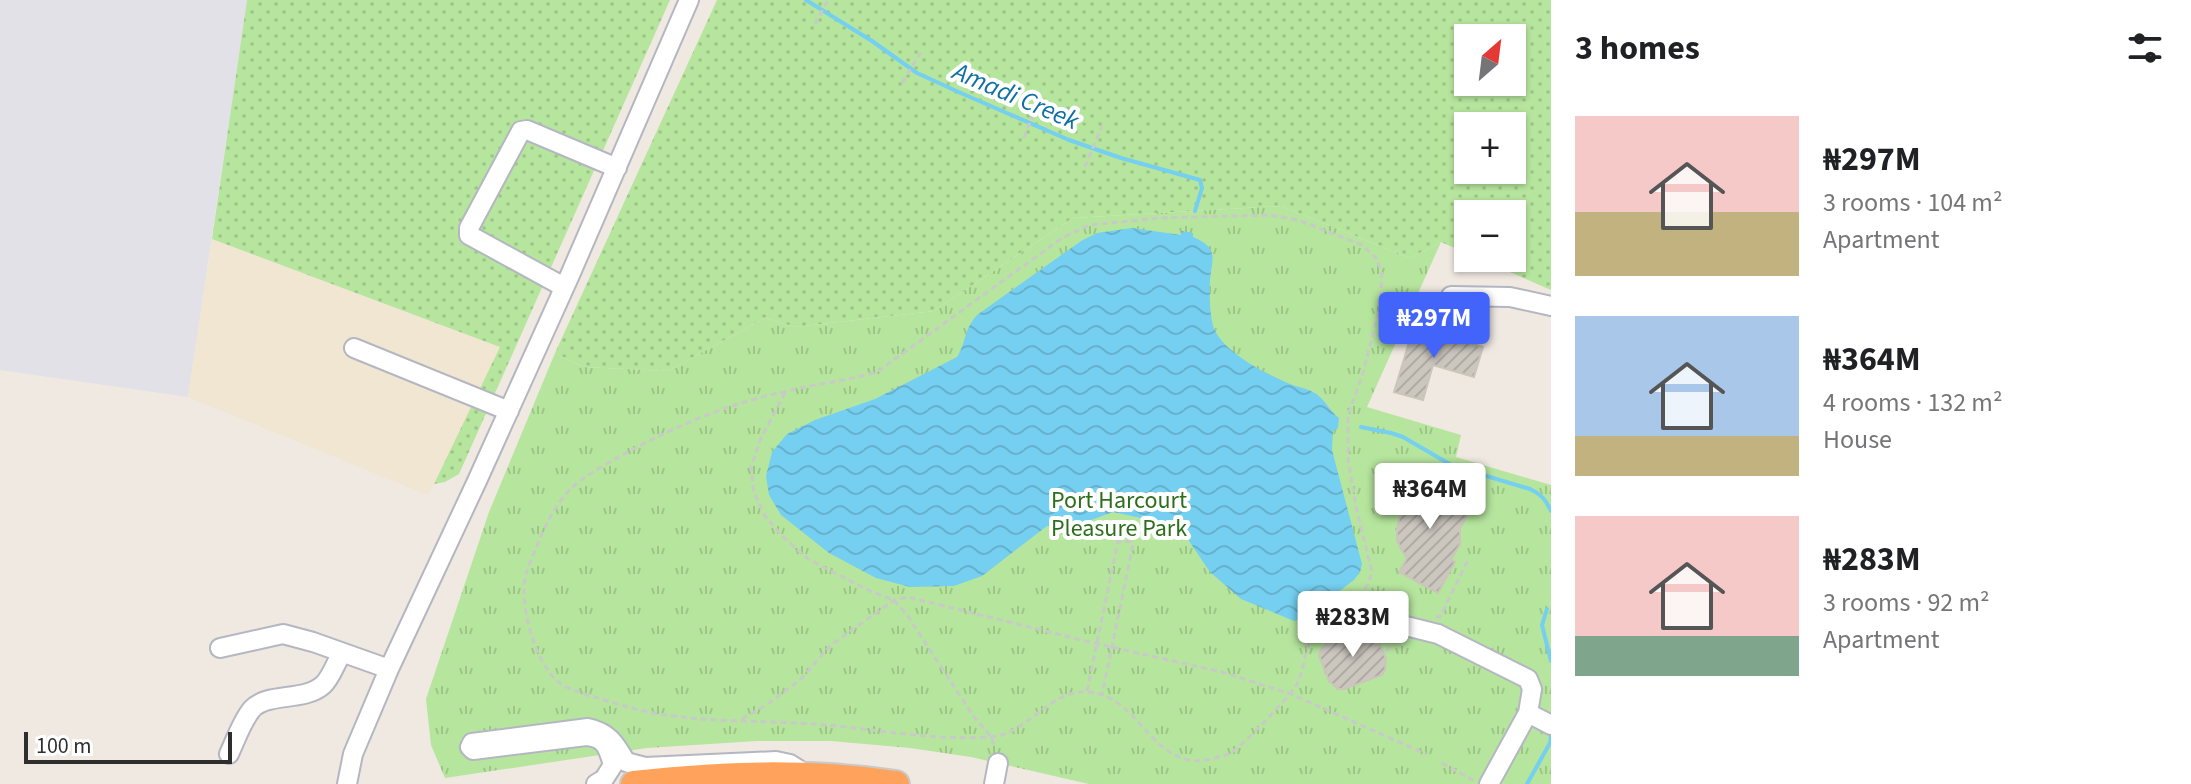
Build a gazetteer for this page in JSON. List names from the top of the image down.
{
  "water": ["Amadi Creek"],
  "parks": ["Port Harcourt Pleasure Park"],
  "scale_bar": "100 m",
  "north": "top right",
  "page": {
    "heading": "3 homes",
    "map_buttons": ["+", "−"],
    "list": [
      {
        "name": "₦297M",
        "note": "3 rooms · 104 m² · Apartment"
      },
      {
        "name": "₦364M",
        "note": "4 rooms · 132 m² · House"
      },
      {
        "name": "₦283M",
        "note": "3 rooms · 92 m² · Apartment"
      }
    ],
    "price": ["₦297M", "₦364M", "₦283M"],
    "scale": "100 m"
  }
}
